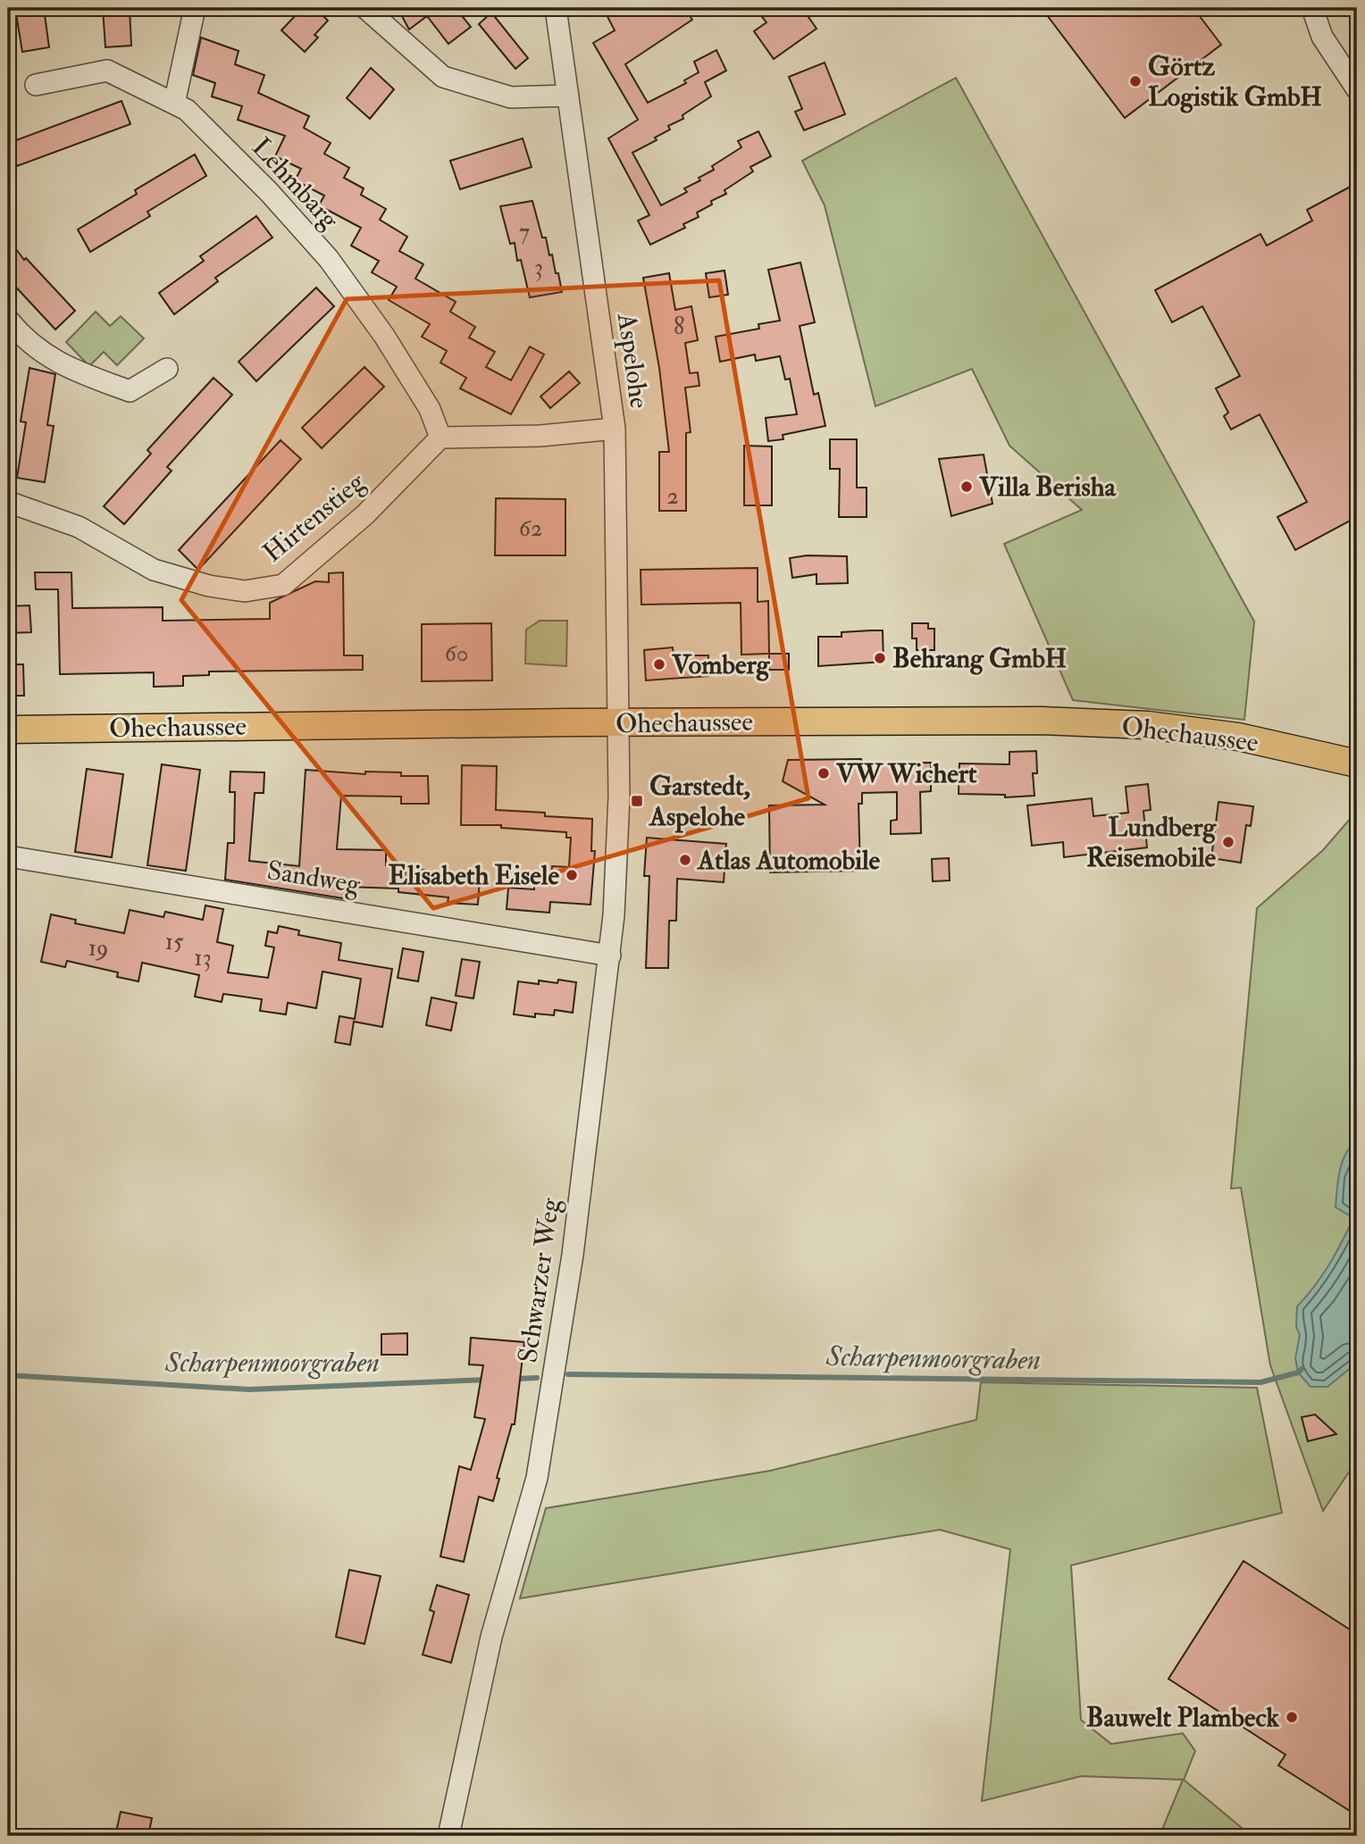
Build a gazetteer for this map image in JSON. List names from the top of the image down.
{
  "streets": {
    "main road": ["Ohechaussee"],
    "street": [
      "Lehmbarg",
      "Aspelohe",
      "Hirtenstieg",
      "Sandweg",
      "Schwarzer Weg"
    ]
  },
  "crossings": [
    ["Lehmbarg", "Hirtenstieg"],
    ["Aspelohe", "Ohechaussee"],
    ["Aspelohe", "Schwarzer Weg"],
    ["Ohechaussee", "Schwarzer Weg"],
    ["Sandweg", "Schwarzer Weg"]
  ],
  "water": ["Scharpenmoorgraben"],
  "places": {
    "other": [
      "Görtz Logistik GmbH",
      "Villa Berisha",
      "Behrang GmbH",
      "Vomberg",
      "VW Wichert",
      "Lundberg Reisemobile",
      "Atlas Automobile",
      "Elisabeth Eisele",
      "Bauwelt Plambeck"
    ],
    "transit": ["Garstedt, Aspelohe"]
  },
  "house_numbers": [
    "7",
    "3",
    "8",
    "2",
    "62",
    "60",
    "15",
    "19",
    "13"
  ]
}
